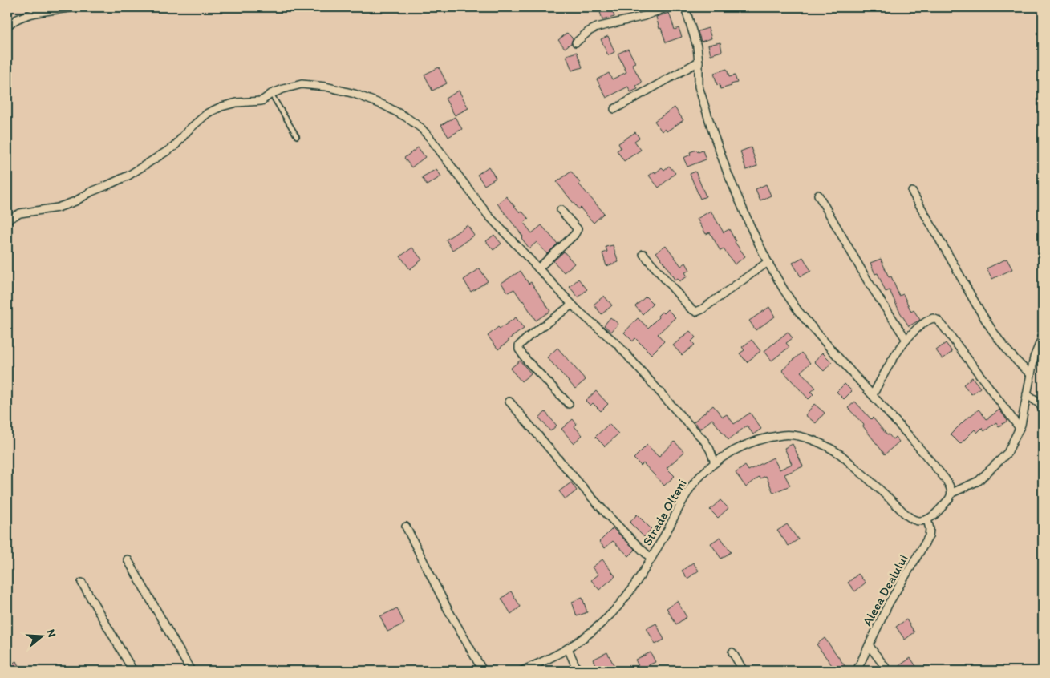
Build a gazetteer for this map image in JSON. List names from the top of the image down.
{
  "streets": {
    "street": ["Strada Olteni", "Aleea Dealului"]
  },
  "crossings": [
    ["Strada Olteni", "Aleea Dealului"]
  ],
  "north": "right"
}
